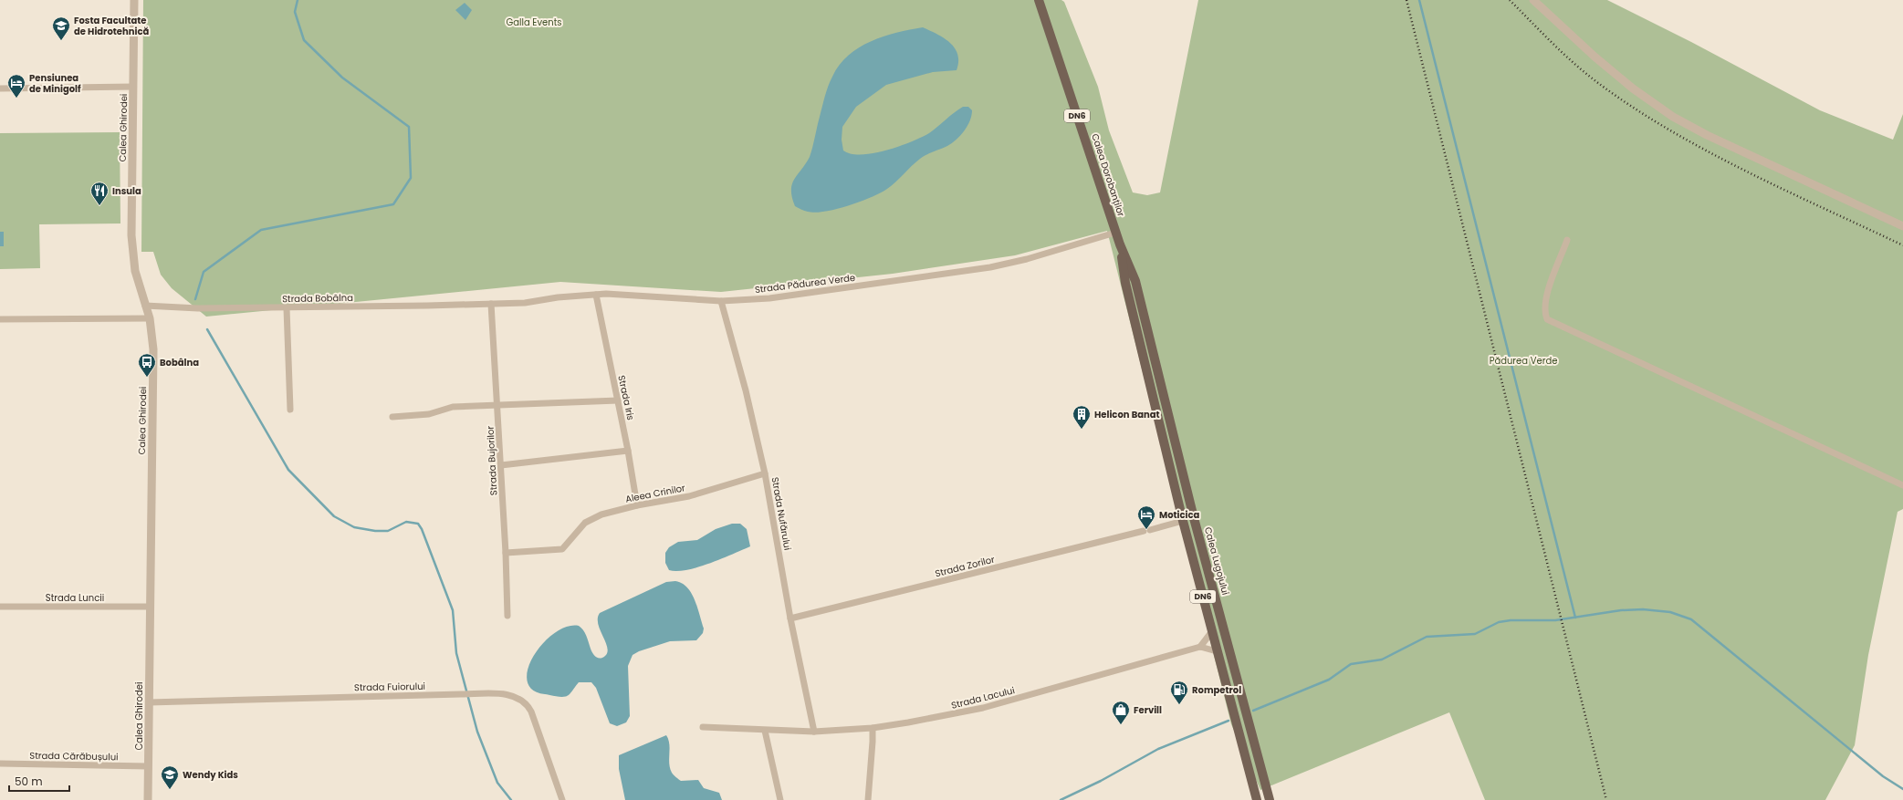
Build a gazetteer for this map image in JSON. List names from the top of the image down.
{
  "streets": {
    "main road": ["DN6", "Calea Dorobanților", "Calea Lugojului"],
    "street": [
      "Calea Ghirodei",
      "Strada Pădurea Verde",
      "Strada Bobâlna",
      "Strada Iris",
      "Strada Bujorilor",
      "Aleea Crinilor",
      "Strada Nufărului",
      "Strada Zorilor",
      "Strada Luncii",
      "Strada Fuiorului",
      "Strada Lacului",
      "Strada Cărăbușului"
    ]
  },
  "crossings": [
    ["Calea Ghirodei", "Strada Bobâlna"],
    ["Calea Ghirodei", "Strada Luncii"],
    ["Calea Ghirodei", "Strada Fuiorului"],
    ["Calea Ghirodei", "Strada Cărăbușului"],
    ["Calea Dorobanților", "Strada Pădurea Verde"],
    ["Calea Dorobanților", "Calea Lugojului"],
    ["Strada Pădurea Verde", "Strada Bobâlna"],
    ["Strada Pădurea Verde", "Strada Iris"],
    ["Strada Pădurea Verde", "Strada Bujorilor"],
    ["Strada Pădurea Verde", "Strada Nufărului"],
    ["Strada Pădurea Verde", "Calea Lugojului"],
    ["Strada Bobâlna", "Strada Bujorilor"],
    ["Strada Iris", "Aleea Crinilor"],
    ["Strada Bujorilor", "Aleea Crinilor"],
    ["Aleea Crinilor", "Strada Nufărului"],
    ["Strada Nufărului", "Strada Zorilor"],
    ["Strada Nufărului", "Strada Lacului"],
    ["Calea Lugojului", "Strada Zorilor"]
  ],
  "parks": ["Galla Events", "Pădurea Verde"],
  "places": {
    "school or university": ["Fosta Facultate de Hidrotehnică", "Wendy Kids"],
    "hotel": ["Pensiunea de Minigolf", "Moticica"],
    "restaurant": ["Insula"],
    "bus stop": ["Bobâlna"],
    "building": ["Helicon Banat"],
    "fuel station": ["Rompetrol"],
    "shop": ["Fervill"]
  },
  "scale_bar": "50 m"
}
